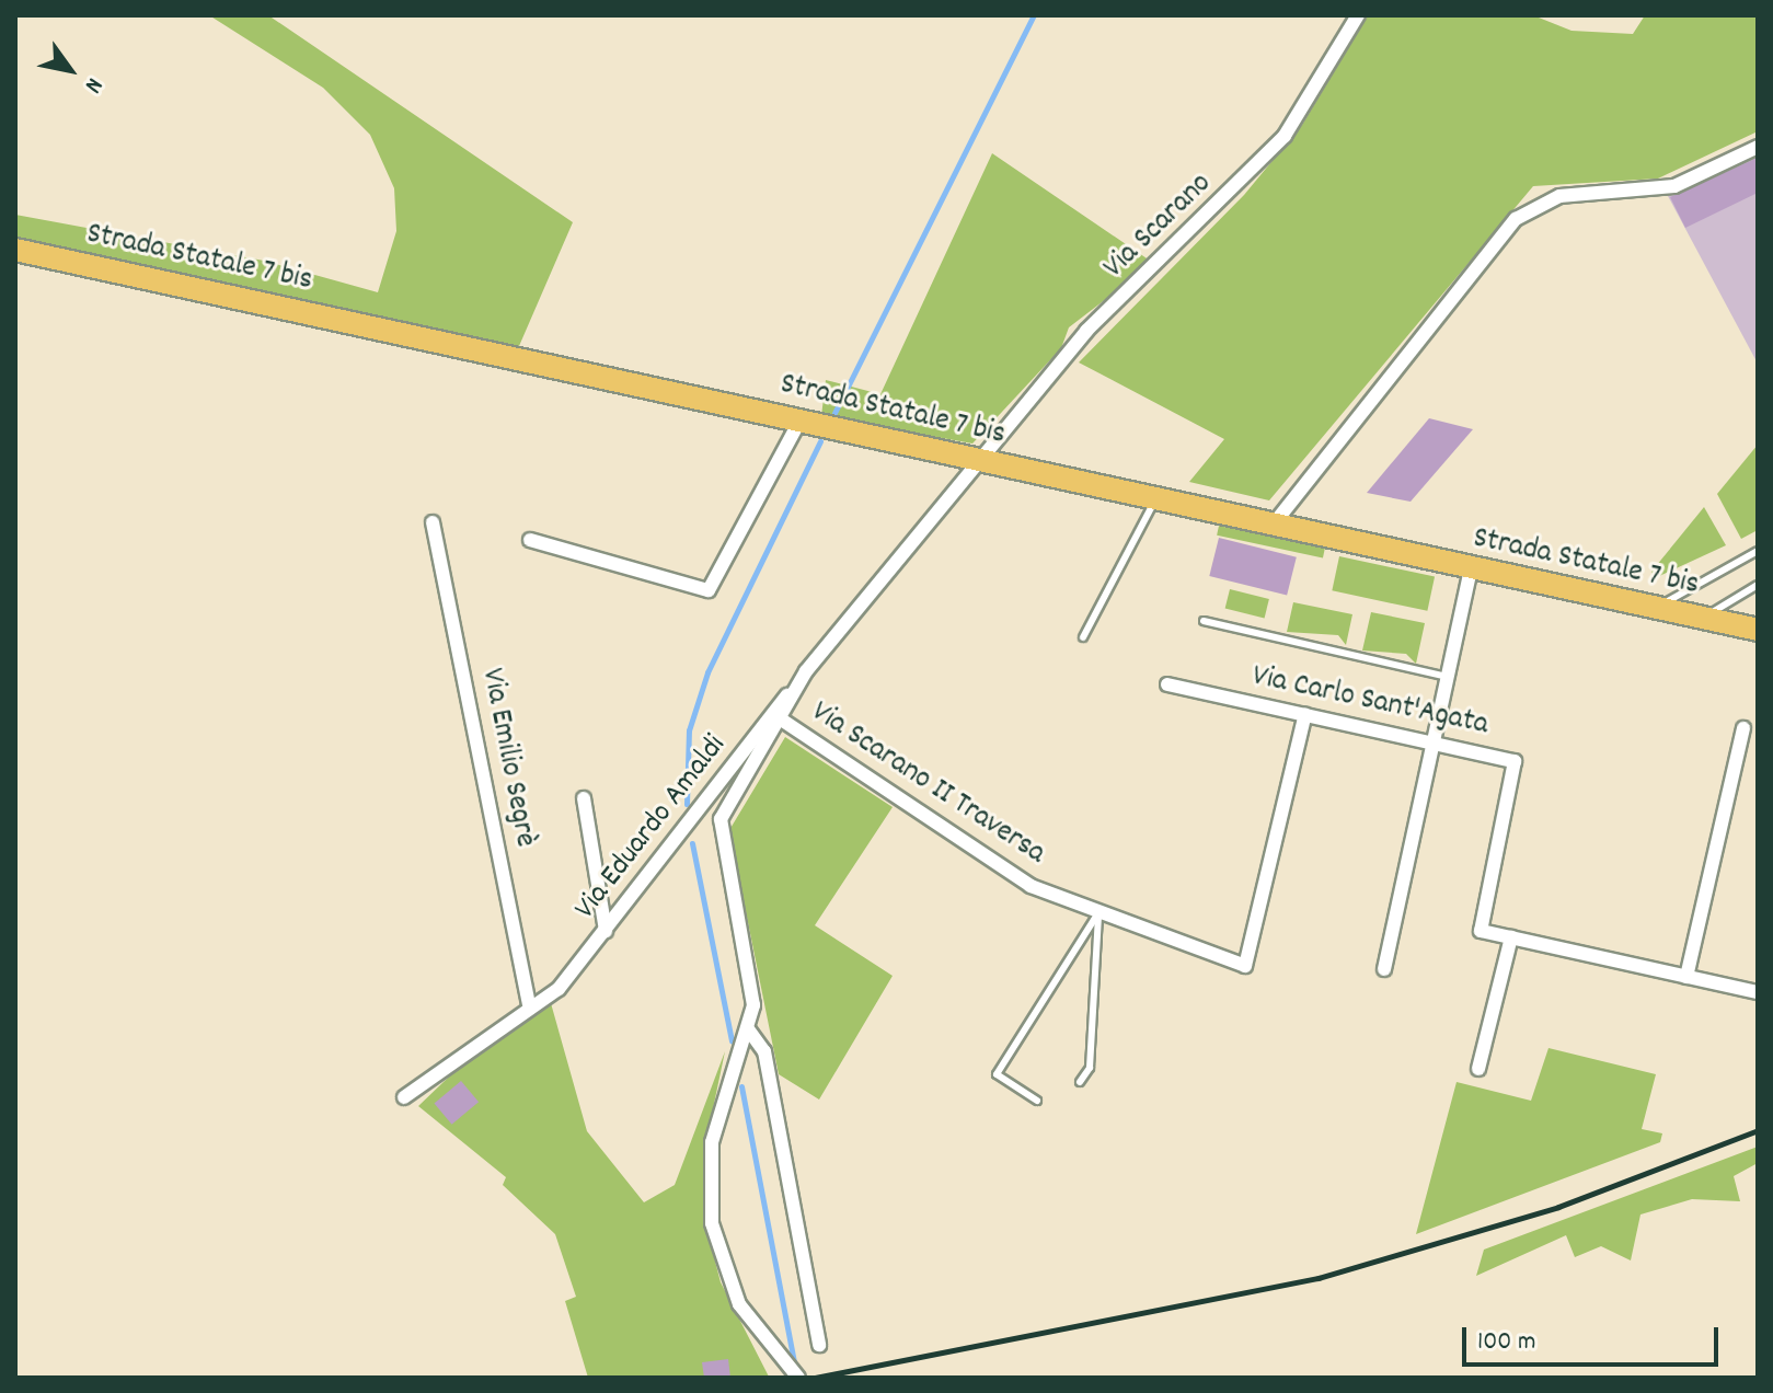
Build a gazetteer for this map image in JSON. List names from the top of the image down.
{
  "streets": {
    "main road": ["Strada Statale 7 bis"],
    "street": [
      "Via Scarano",
      "Via Carlo Sant'Agata",
      "Via Emilio Segrè",
      "Via Scarano II Traversa",
      "Via Eduardo Amaldi"
    ]
  },
  "crossings": [
    ["Via Scarano", "Strada Statale 7 bis"],
    ["Via Scarano", "Via Eduardo Amaldi"],
    ["Via Carlo Sant'Agata", "Via Scarano II Traversa"],
    ["Via Emilio Segrè", "Via Eduardo Amaldi"]
  ],
  "scale_bar": "100 m",
  "north": "bottom right"
}
